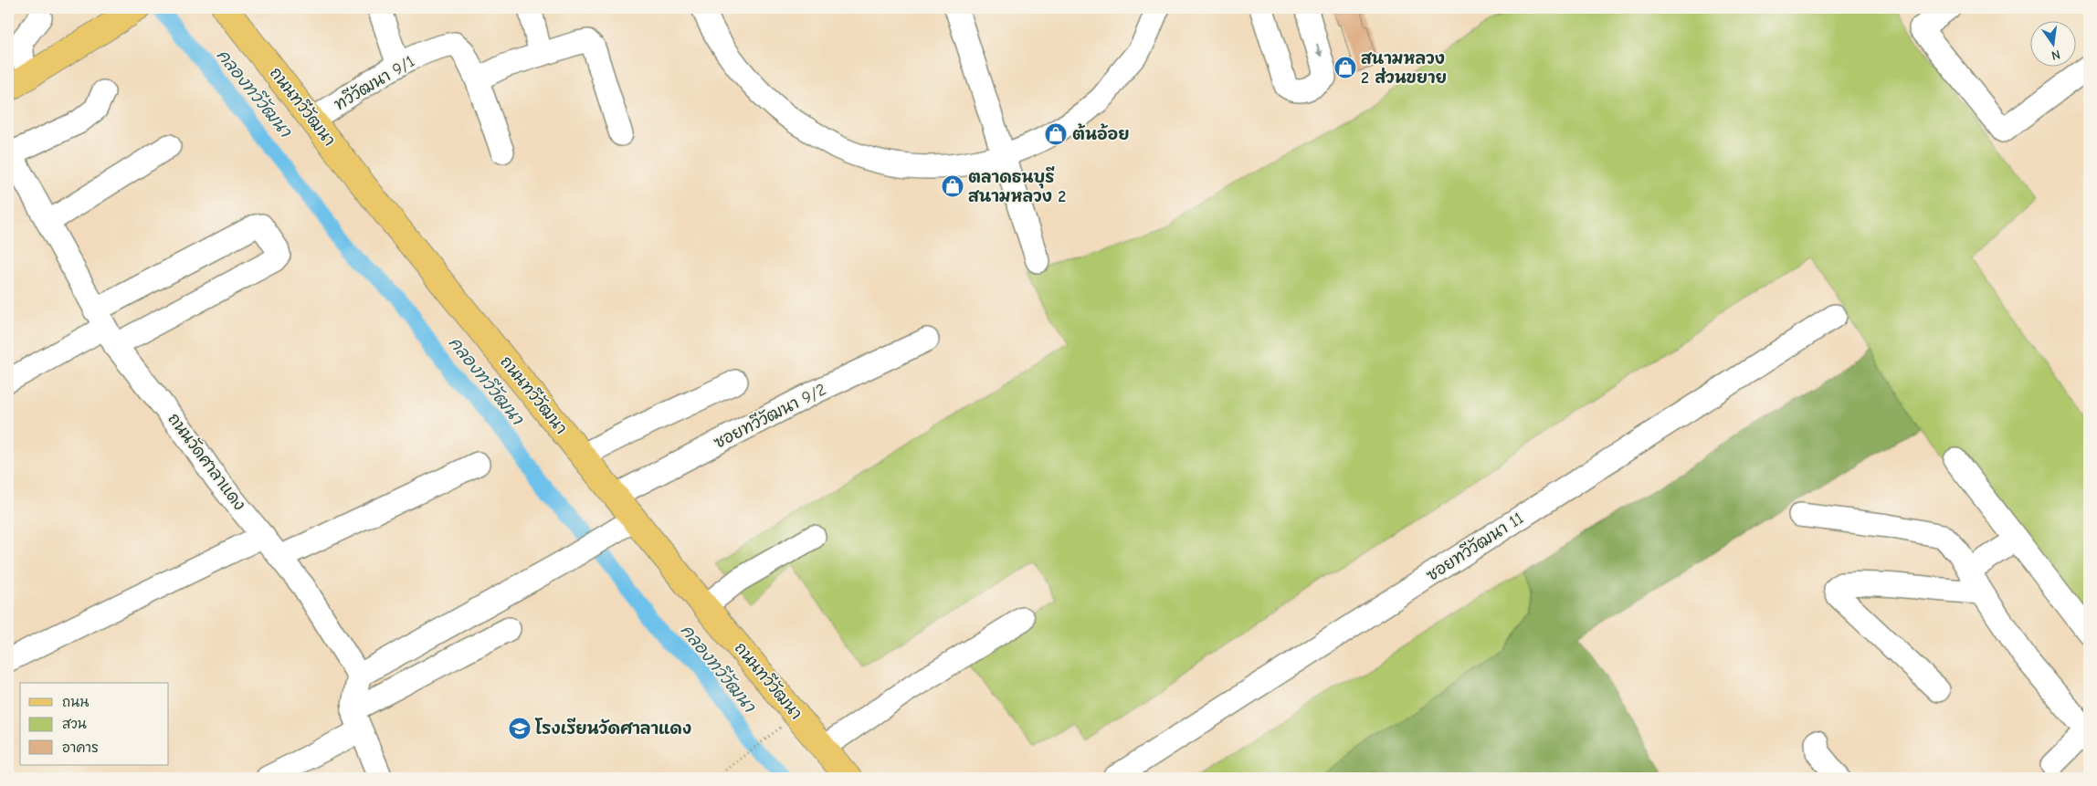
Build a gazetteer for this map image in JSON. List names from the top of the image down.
{
  "streets": {
    "main road": ["ถนนทวีวัฒนา"],
    "street": [
      "ทวีวัฒนา 9/1",
      "ซอยทวีวัฒนา 9/2",
      "ถนนวัดศาลาแดง",
      "ซอยทวีวัฒนา 11"
    ]
  },
  "crossings": [
    ["ทวีวัฒนา 9/1", "ถนนทวีวัฒนา"],
    ["ถนนทวีวัฒนา", "ซอยทวีวัฒนา 9/2"]
  ],
  "water": ["คลองทวีวัฒนา"],
  "places": {
    "shop": ["สนามหลวง 2 ส่วนขยาย", "ต้นอ้อย", "ตลาดธนบุรี สนามหลวง 2"],
    "school or university": ["โรงเรียนวัดศาลาแดง"]
  },
  "legend": ["ถนน", "สวน", "อาคาร"],
  "north": "bottom"
}
